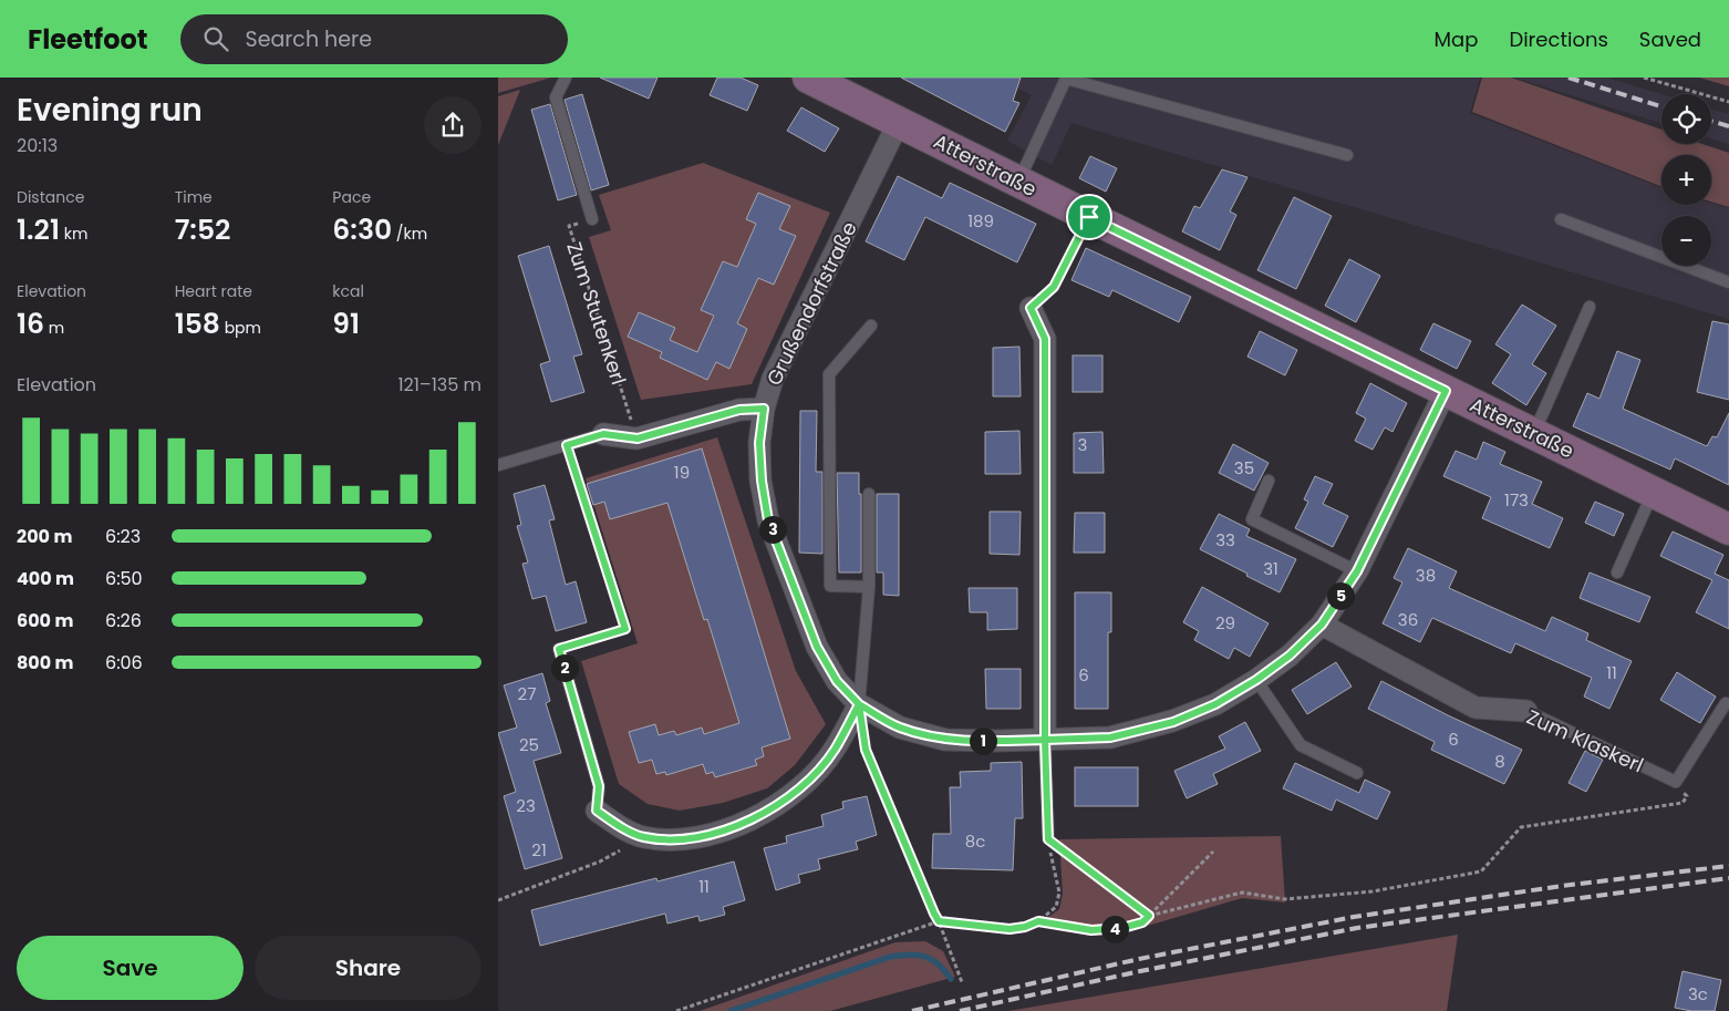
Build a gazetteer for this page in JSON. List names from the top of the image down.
{
  "streets": {
    "street": ["Atterstraße", "Grußendorfstraße", "Zum Klaskerl"],
    "lane": ["Zum Stutenkerl"]
  },
  "crossings": [
    ["Atterstraße", "Grußendorfstraße"],
    ["Grußendorfstraße", "Zum Klaskerl"]
  ],
  "house_numbers": [
    "189",
    "3",
    "35",
    "19",
    "173",
    "33",
    "31",
    "38",
    "36",
    "29",
    "11",
    "6",
    "27",
    "6",
    "25",
    "8",
    "23",
    "8c",
    "21",
    "11",
    "3c"
  ],
  "page": {
    "header": "Fleetfoot",
    "search": "Search here",
    "nav": ["Map", "Directions", "Saved"],
    "heading": ["Evening run", "20:13"],
    "map_buttons": ["+", "−"],
    "stats": [
      ["Distance", "1.21 km"],
      ["Time", "7:52"],
      ["Pace", "6:30 /km"],
      ["Elevation", "16 m"],
      ["Heart rate", "158 bpm"],
      ["kcal", "91"]
    ],
    "chart": ["Elevation", "121–135 m"],
    "list": [
      {
        "name": "200 m",
        "note": "6:23"
      },
      {
        "name": "400 m",
        "note": "6:50"
      },
      {
        "name": "600 m",
        "note": "6:26"
      },
      {
        "name": "800 m",
        "note": "6:06"
      }
    ],
    "pins": [
      "3",
      "5",
      "2",
      "1",
      "4"
    ],
    "buttons": ["Save", "Share"]
  }
}
